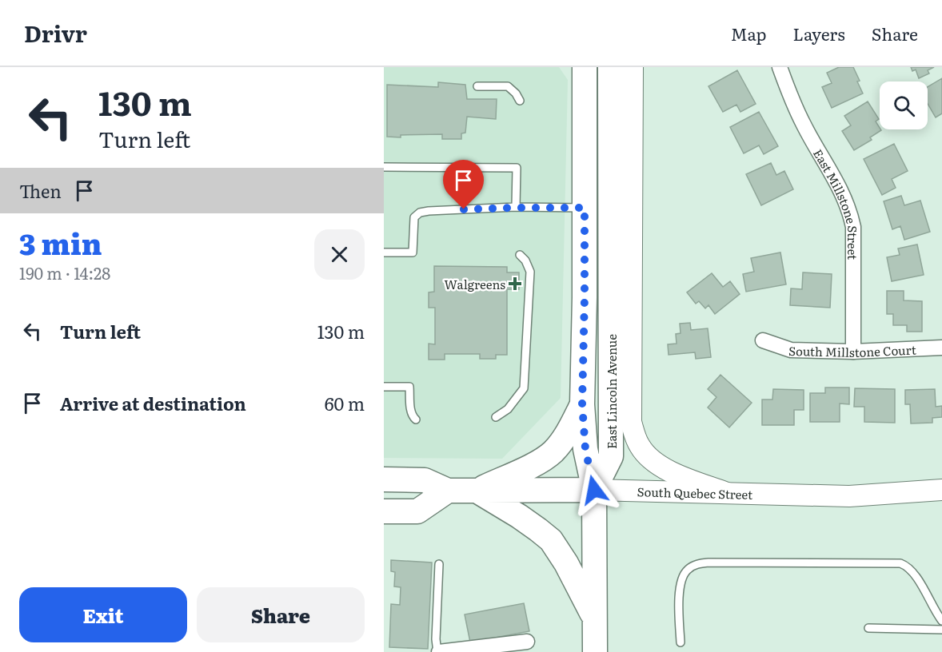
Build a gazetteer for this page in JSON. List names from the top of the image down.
{
  "streets": {
    "main road": ["East Lincoln Avenue", "South Quebec Street"],
    "street": ["East Millstone Street", "South Millstone Court"]
  },
  "crossings": [
    ["East Millstone Street", "South Millstone Court"],
    ["East Lincoln Avenue", "South Quebec Street"]
  ],
  "places": {
    "health": ["Walgreens"]
  },
  "page": {
    "header": "Drivr",
    "nav": ["Map", "Layers", "Share"],
    "turn": ["130 m", "Turn left"],
    "then": "Then",
    "heading": ["3 min", "190 m · 14:28"],
    "list": [
      {
        "name": "Turn left",
        "value": "130 m"
      },
      {
        "name": "Arrive at destination",
        "value": "60 m"
      }
    ],
    "buttons": ["Exit", "Share"]
  }
}
